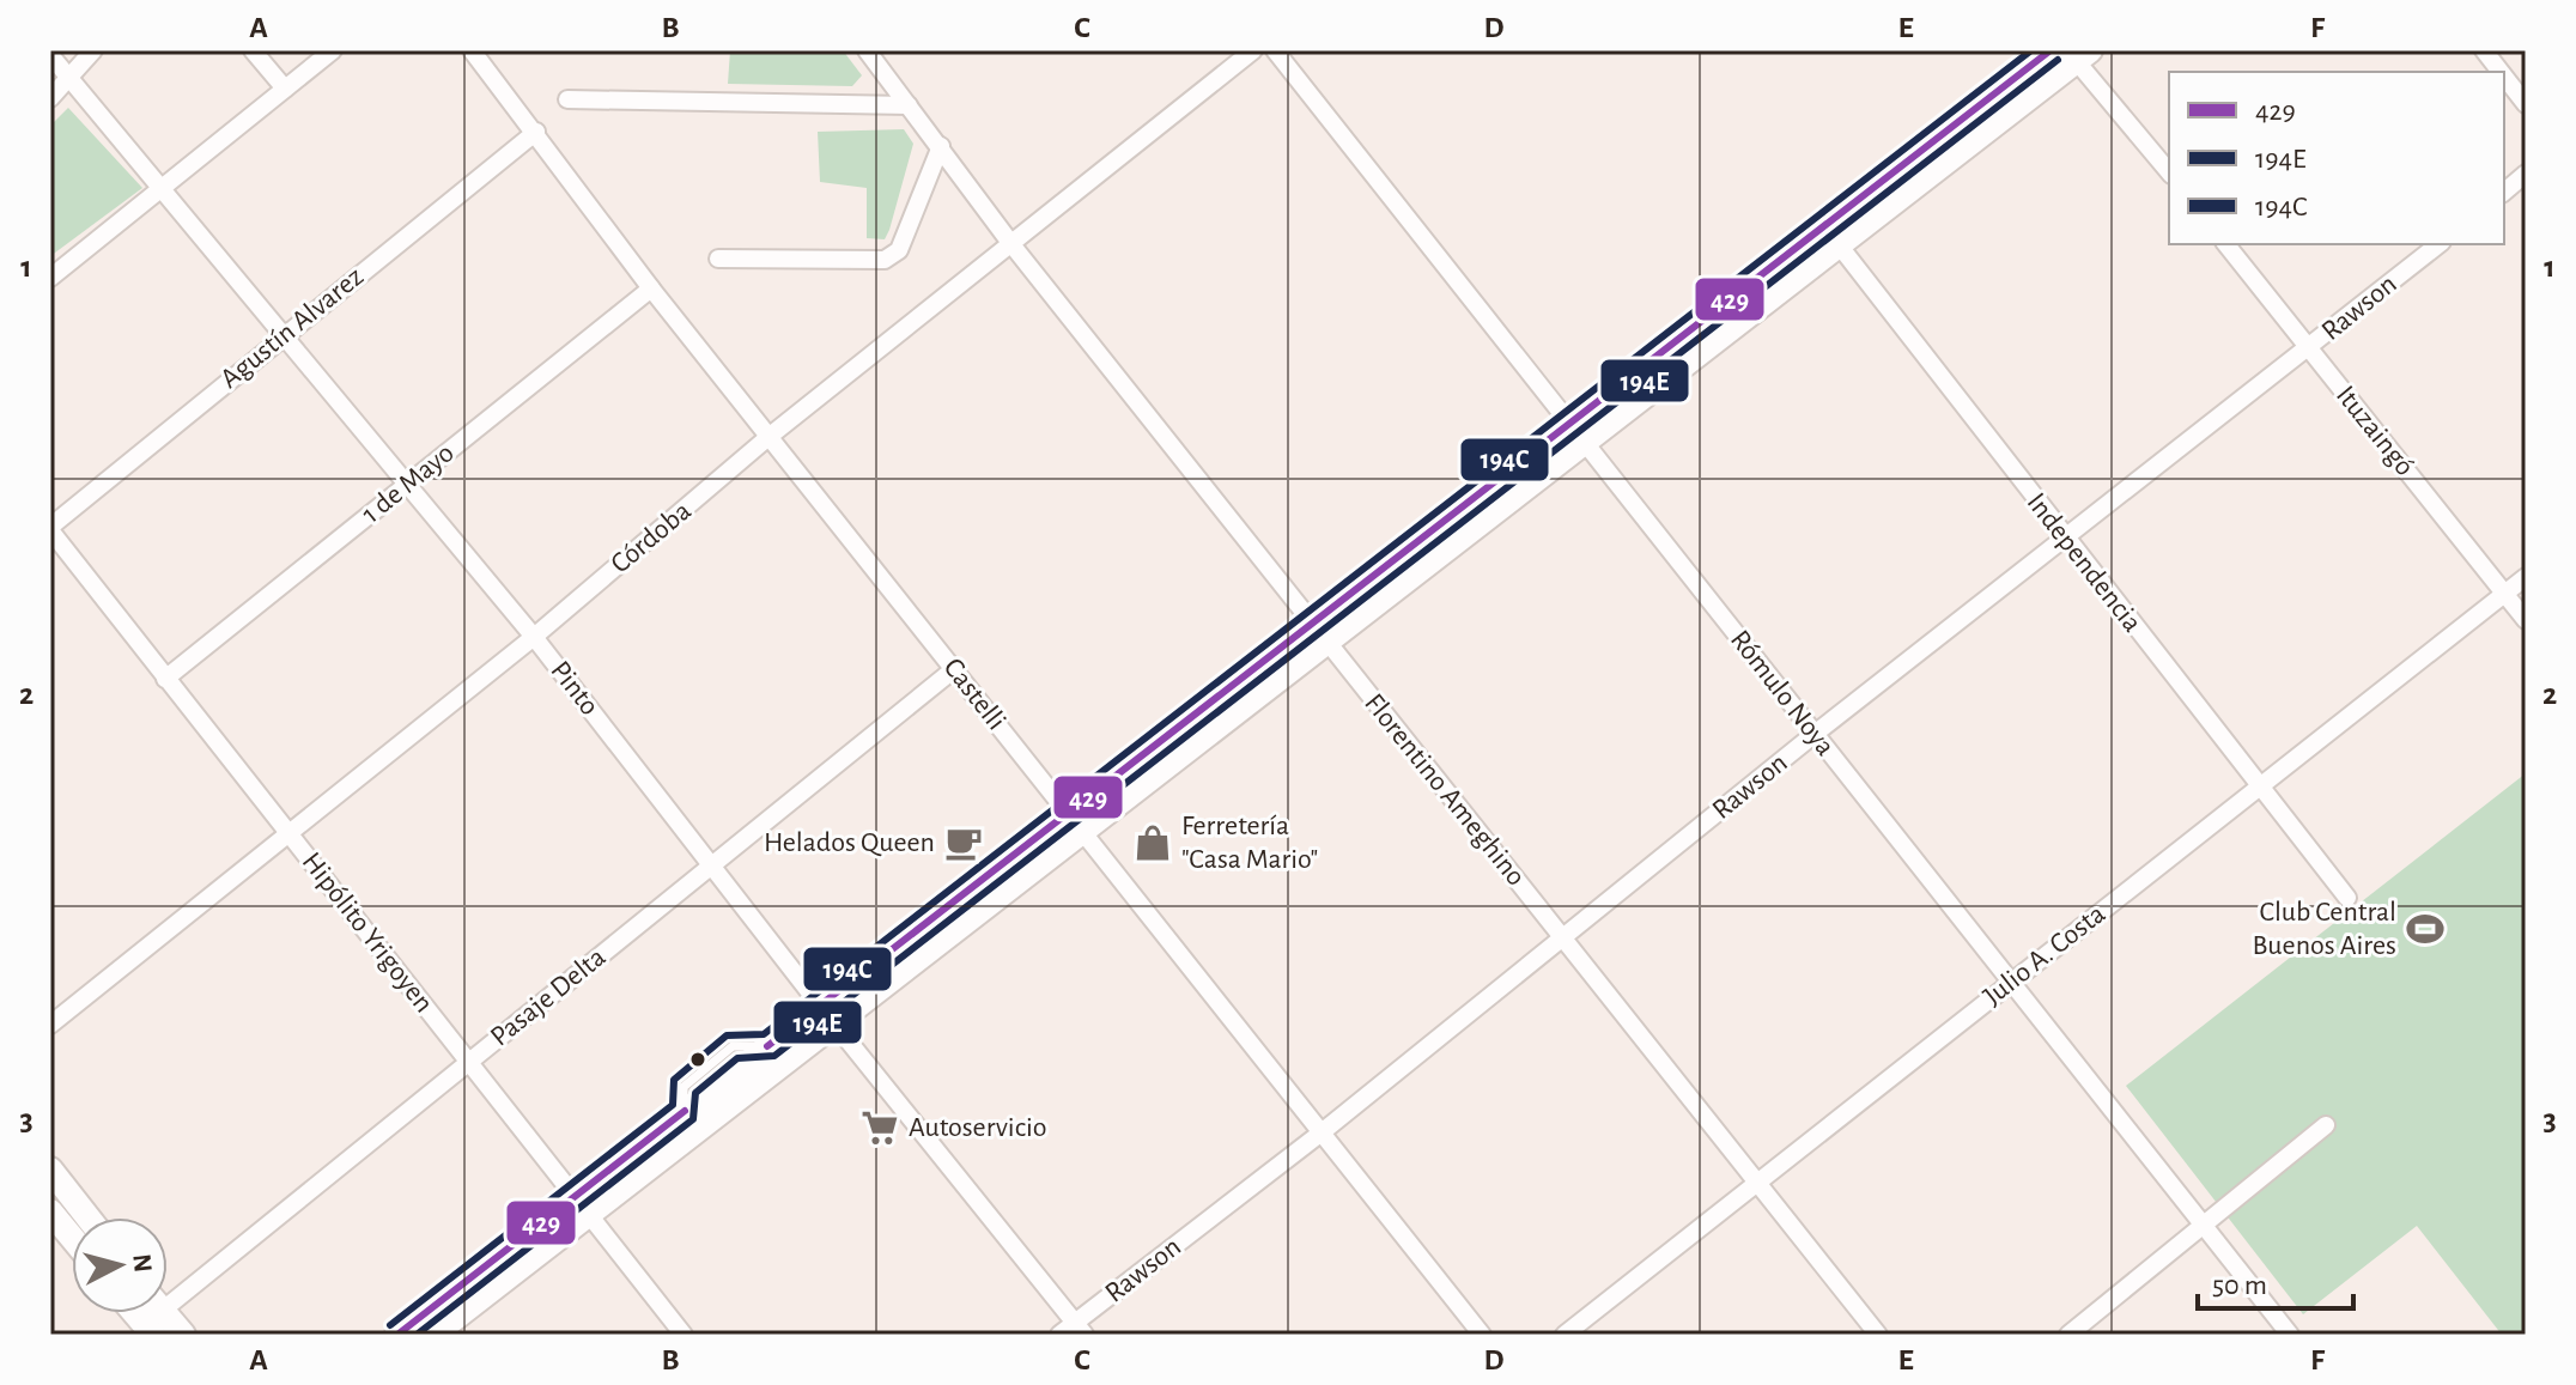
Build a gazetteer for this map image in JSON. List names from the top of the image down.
{
  "streets": {
    "street": [
      "Rawson",
      "Agustín Alvarez",
      "Ituzaingó",
      "1 de Mayo",
      "Córdoba",
      "Independencia",
      "Pinto",
      "Rómulo Noya",
      "Castelli",
      "Florentino Ameghino",
      "Hipólito Yrigoyen",
      "Julio A. Costa",
      "Pasaje Delta"
    ]
  },
  "crossings": [
    ["Rawson", "Ituzaingó"],
    ["Rawson", "Independencia"],
    ["Rawson", "Pinto"],
    ["Rawson", "Rómulo Noya"],
    ["Rawson", "Castelli"],
    ["Rawson", "Florentino Ameghino"],
    ["Agustín Alvarez", "Pinto"],
    ["Agustín Alvarez", "Castelli"],
    ["Agustín Alvarez", "Hipólito Yrigoyen"],
    ["Ituzaingó", "Julio A. Costa"],
    ["1 de Mayo", "Pinto"],
    ["1 de Mayo", "Castelli"],
    ["1 de Mayo", "Hipólito Yrigoyen"],
    ["Córdoba", "Pinto"],
    ["Córdoba", "Castelli"],
    ["Córdoba", "Florentino Ameghino"],
    ["Córdoba", "Hipólito Yrigoyen"],
    ["Independencia", "Julio A. Costa"],
    ["Pinto", "Pasaje Delta"],
    ["Rómulo Noya", "Julio A. Costa"],
    ["Castelli", "Pasaje Delta"],
    ["Florentino Ameghino", "Julio A. Costa"],
    ["Hipólito Yrigoyen", "Pasaje Delta"]
  ],
  "places": {
    "cafe": ["Helados Queen"],
    "shop": ["Ferretería \"Casa Mario\""],
    "sports": ["Club Central Buenos Aires"],
    "supermarket": ["Autoservicio"]
  },
  "lines": ["transit line 429", "transit line 194C", "transit line 194E"],
  "legend": ["429", "194E", "194C"],
  "scale_bar": "50 m",
  "north": "right",
  "grid": {
    "columns": [
      "A",
      "B",
      "C",
      "D",
      "E",
      "F"
    ],
    "rows": ["1", "2", "3"]
  }
}
